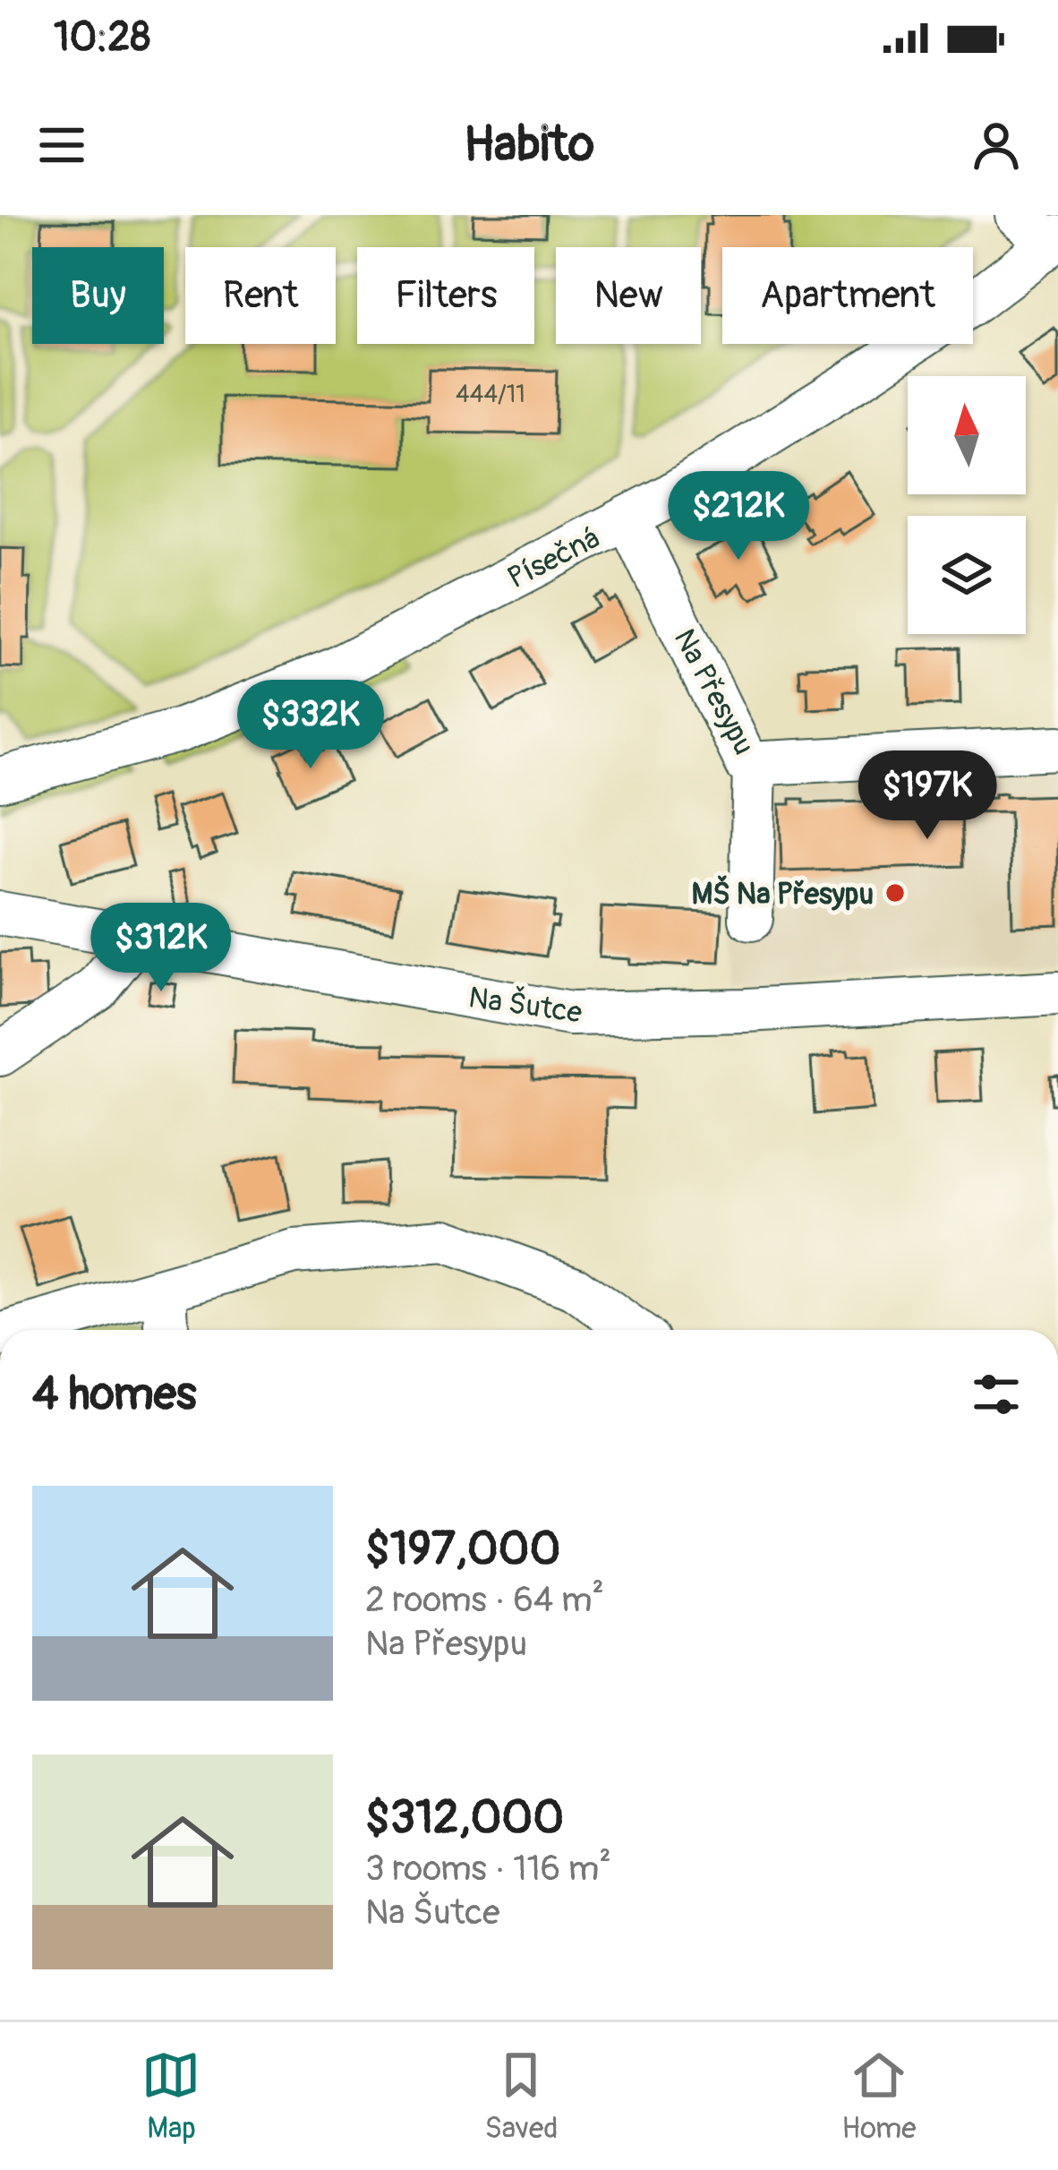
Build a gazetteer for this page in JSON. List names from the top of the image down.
{
  "streets": {
    "street": ["Písečná", "Na Přesypu", "Na Šutce"]
  },
  "crossings": [
    ["Písečná", "Na Přesypu"]
  ],
  "places": ["MŠ Na Přesypu"],
  "house_numbers": ["444/11"],
  "north": "top",
  "page": {
    "status": "10:28",
    "header": "Habito",
    "chip": [
      "Buy",
      "Rent",
      "Filters",
      "New",
      "Apartment"
    ],
    "price": [
      "$212K",
      "$332K",
      "$197K",
      "$312K"
    ],
    "heading": "4 homes",
    "list": [
      {
        "name": "$197,000",
        "note": "2 rooms · 64 m² · Na Přesypu"
      },
      {
        "name": "$312,000",
        "note": "3 rooms · 116 m² · Na Šutce"
      }
    ],
    "tabs": ["Map", "Saved", "Home"]
  }
}
